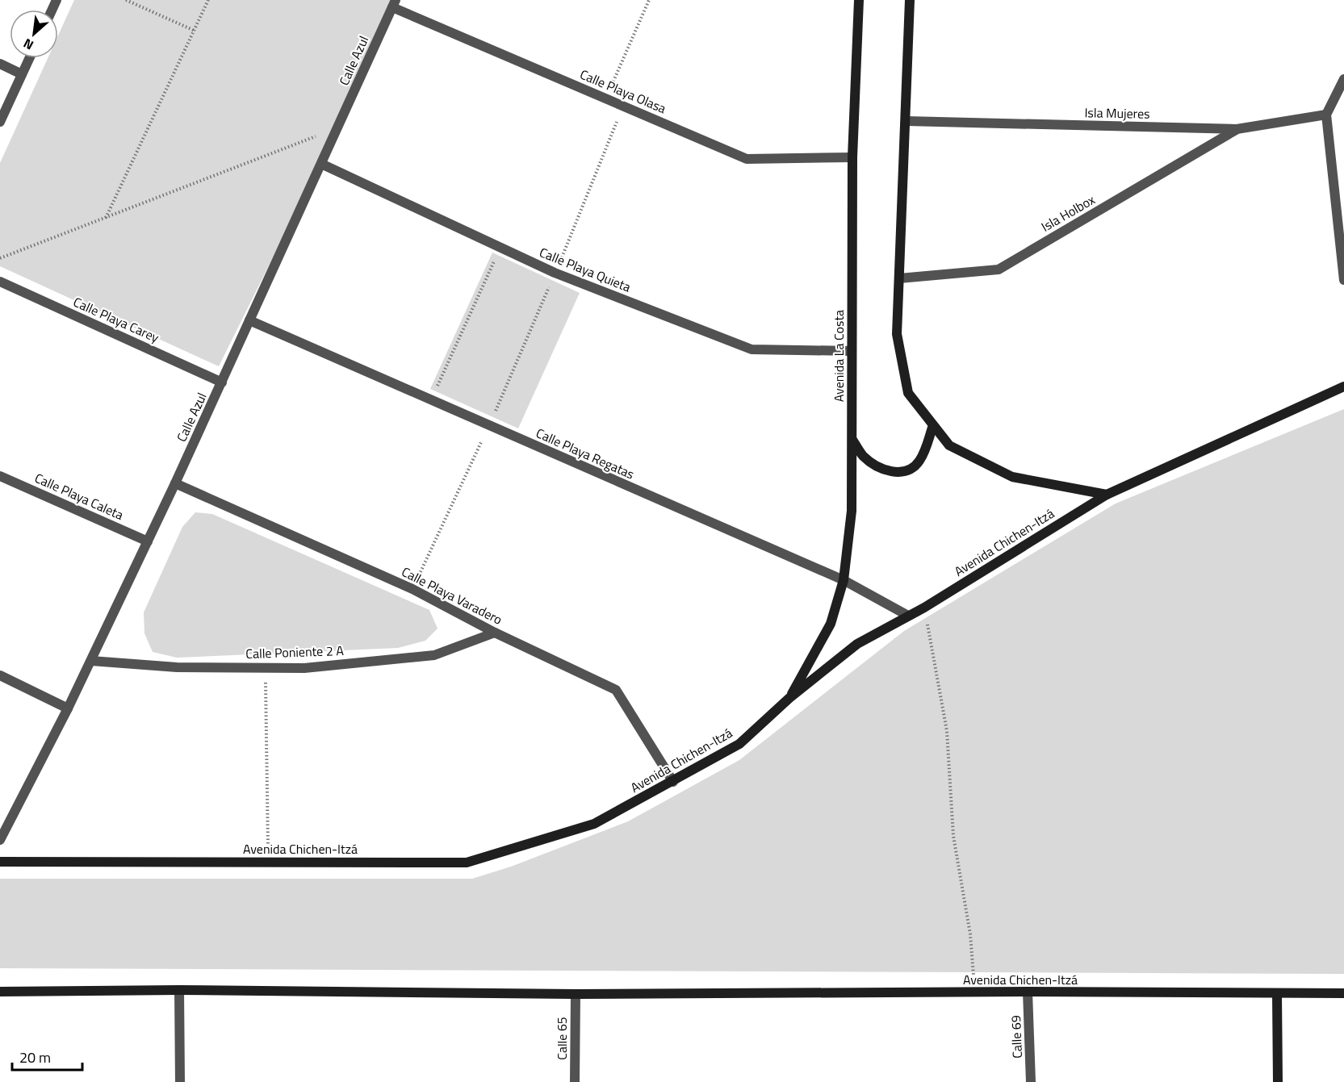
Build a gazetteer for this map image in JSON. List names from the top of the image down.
{
  "streets": {
    "main road": ["Avenida La Costa", "Avenida Chichen-Itzá"],
    "street": [
      "Calle Azul",
      "Calle Playa Olasa",
      "Isla Mujeres",
      "Isla Holbox",
      "Calle Playa Quieta",
      "Calle Playa Carey",
      "Calle Playa Regatas",
      "Calle Playa Caleta",
      "Calle Playa Varadero",
      "Calle Poniente 2 A",
      "Calle 69",
      "Calle 65"
    ]
  },
  "crossings": [
    ["Calle Azul", "Calle Playa Olasa"],
    ["Calle Azul", "Calle Playa Quieta"],
    ["Calle Azul", "Calle Playa Carey"],
    ["Calle Azul", "Calle Playa Regatas"],
    ["Calle Azul", "Calle Playa Caleta"],
    ["Calle Azul", "Calle Playa Varadero"],
    ["Calle Azul", "Calle Poniente 2 A"],
    ["Calle Playa Olasa", "Avenida La Costa"],
    ["Isla Mujeres", "Isla Holbox"],
    ["Calle Playa Quieta", "Avenida La Costa"],
    ["Avenida La Costa", "Calle Playa Regatas"],
    ["Avenida La Costa", "Avenida Chichen-Itzá"],
    ["Calle Playa Regatas", "Avenida Chichen-Itzá"],
    ["Avenida Chichen-Itzá", "Calle Playa Varadero"],
    ["Avenida Chichen-Itzá", "Calle 69"],
    ["Avenida Chichen-Itzá", "Calle 65"],
    ["Calle Playa Varadero", "Calle Poniente 2 A"]
  ],
  "scale_bar": "20 m",
  "north": "bottom left"
}
